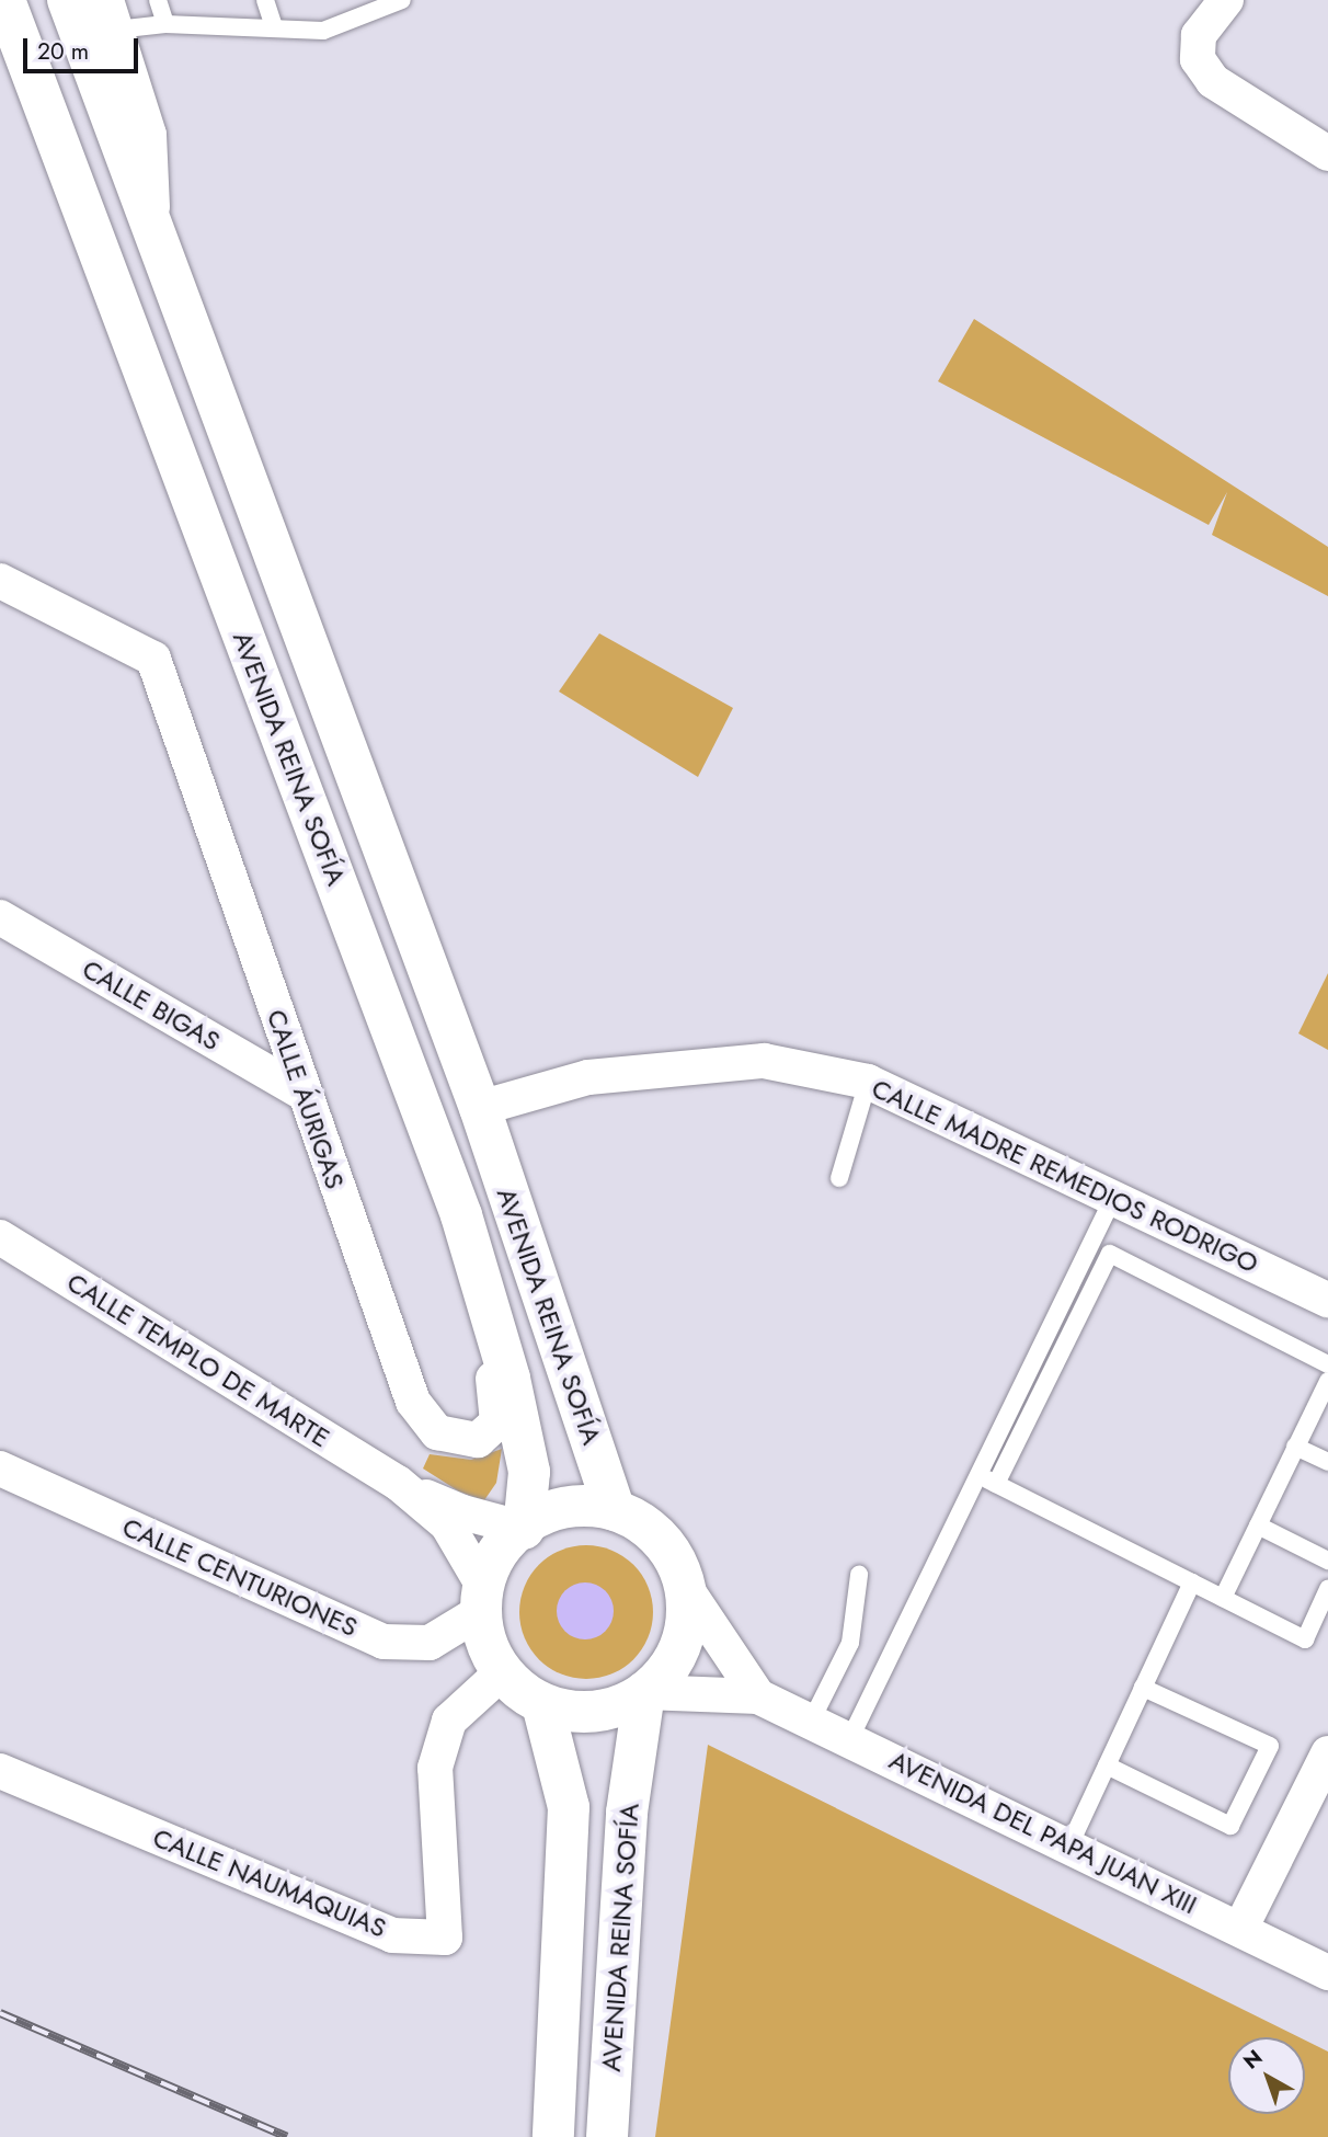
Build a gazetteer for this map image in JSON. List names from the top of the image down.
{
  "streets": {
    "highway": ["AVENIDA REINA SOFÍA"],
    "street": [
      "CALLE BIGAS",
      "CALLE ÁURIGAS",
      "CALLE MADRE REMEDIOS RODRIGO",
      "CALLE TEMPLO DE MARTE",
      "CALLE CENTURIONES",
      "AVENIDA DEL PAPA JUAN XIII",
      "CALLE NAUMAQUIAS"
    ]
  },
  "crossings": [
    ["AVENIDA REINA SOFÍA", "CALLE ÁURIGAS"],
    ["AVENIDA REINA SOFÍA", "CALLE MADRE REMEDIOS RODRIGO"],
    ["AVENIDA REINA SOFÍA", "CALLE TEMPLO DE MARTE"],
    ["AVENIDA REINA SOFÍA", "CALLE CENTURIONES"],
    ["AVENIDA REINA SOFÍA", "AVENIDA DEL PAPA JUAN XIII"],
    ["AVENIDA REINA SOFÍA", "CALLE NAUMAQUIAS"],
    ["CALLE BIGAS", "CALLE ÁURIGAS"],
    ["CALLE TEMPLO DE MARTE", "CALLE CENTURIONES"],
    ["CALLE TEMPLO DE MARTE", "AVENIDA DEL PAPA JUAN XIII"],
    ["CALLE TEMPLO DE MARTE", "CALLE NAUMAQUIAS"],
    ["CALLE CENTURIONES", "AVENIDA DEL PAPA JUAN XIII"],
    ["CALLE CENTURIONES", "CALLE NAUMAQUIAS"],
    ["AVENIDA DEL PAPA JUAN XIII", "CALLE NAUMAQUIAS"]
  ],
  "scale_bar": "20 m",
  "north": "top left"
}
